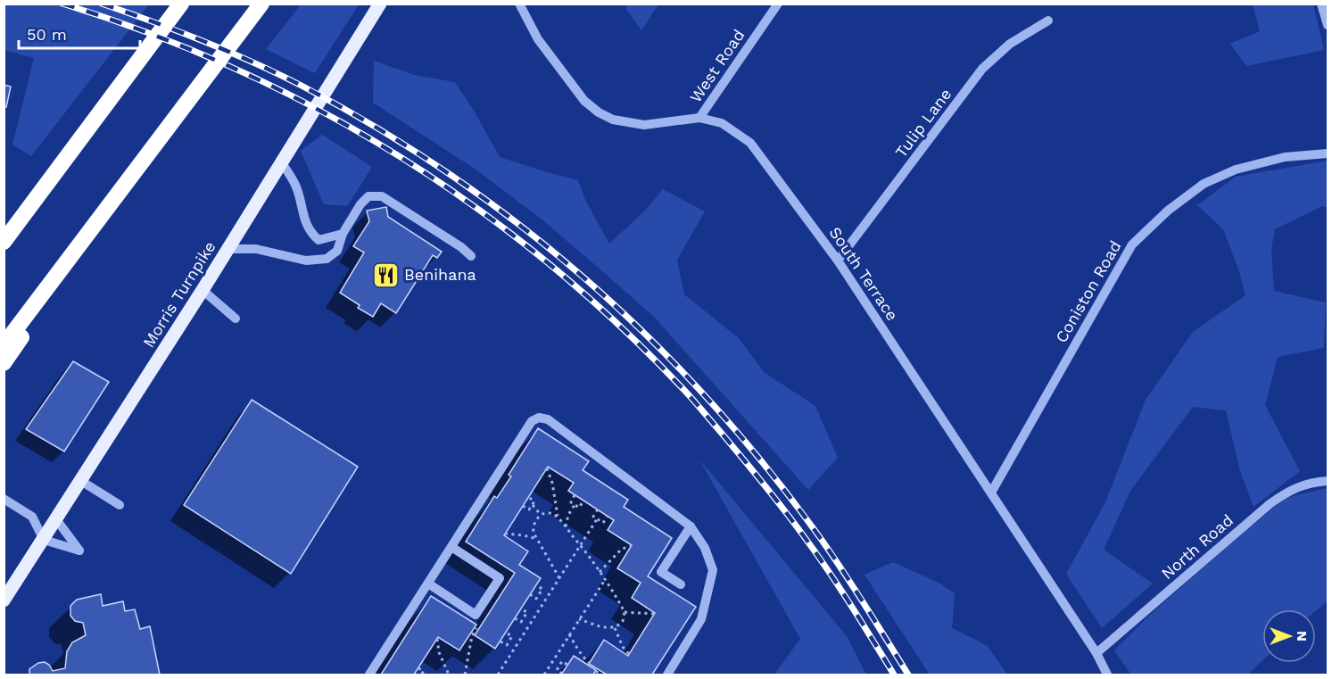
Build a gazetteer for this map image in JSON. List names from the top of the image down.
{
  "streets": {
    "main road": ["Morris Turnpike"],
    "street": [
      "West Road",
      "Tulip Lane",
      "South Terrace",
      "Coniston Road",
      "North Road"
    ]
  },
  "crossings": [
    ["West Road", "South Terrace"],
    ["Tulip Lane", "South Terrace"],
    ["South Terrace", "Coniston Road"],
    ["South Terrace", "North Road"]
  ],
  "places": {
    "restaurant": ["Benihana"]
  },
  "scale_bar": "50 m",
  "north": "right"
}
